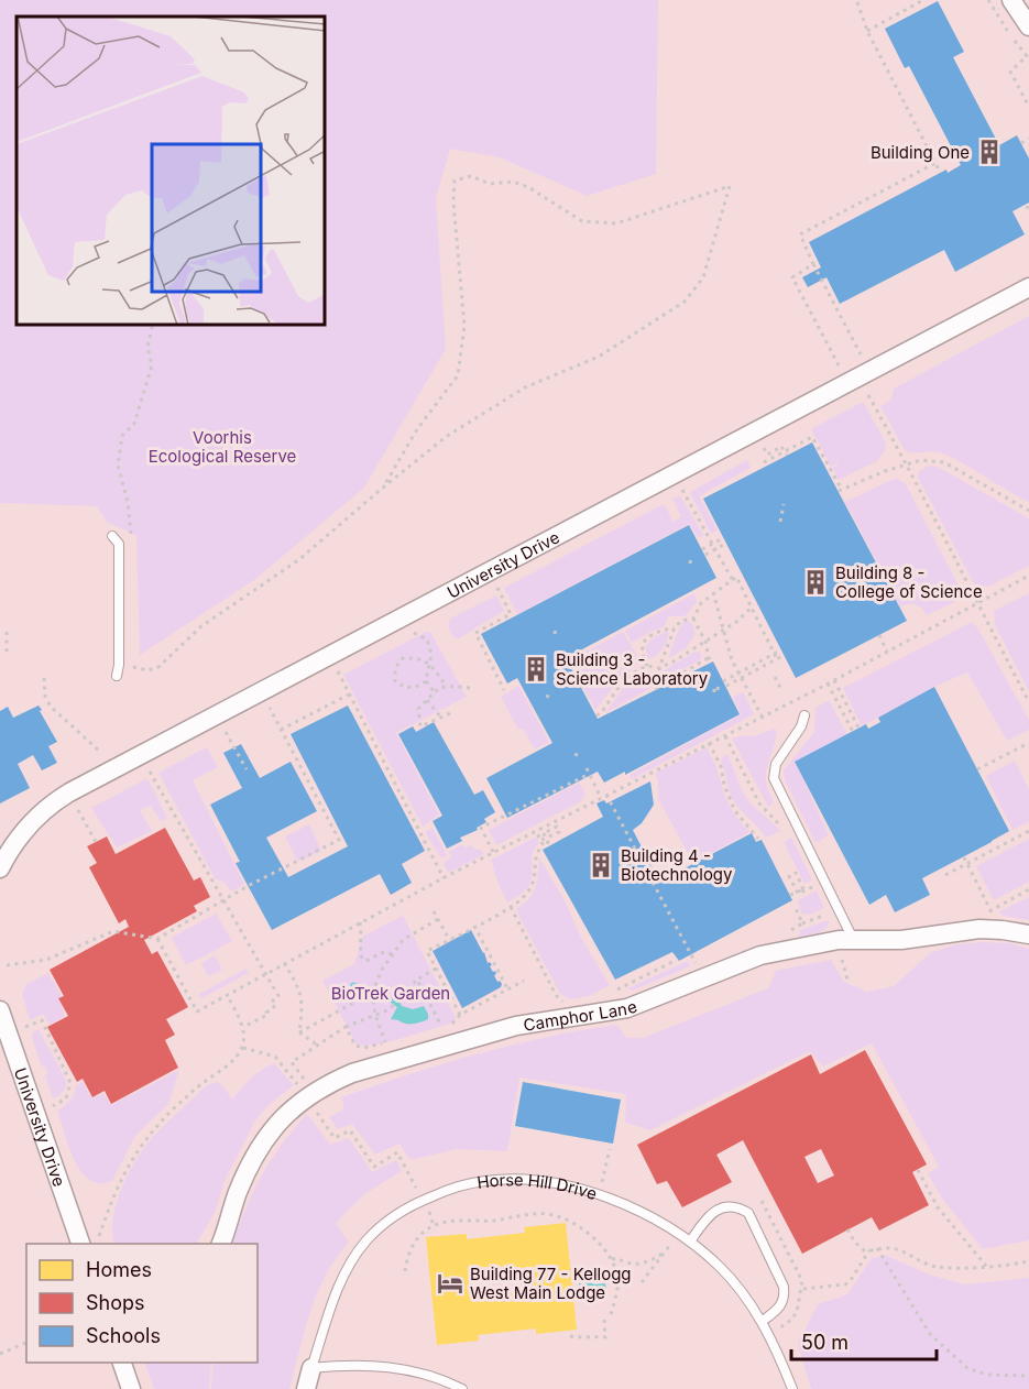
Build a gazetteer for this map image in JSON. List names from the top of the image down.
{
  "streets": {
    "street": ["University Drive", "Camphor Lane", "Horse Hill Drive"]
  },
  "parks": ["Voorhis Ecological Reserve", "BioTrek Garden"],
  "places": {
    "building": [
      "Building One",
      "Building 8 - College of Science",
      "Building 3 - Science Laboratory",
      "Building 4 - Biotechnology"
    ],
    "hotel": ["Building 77 - Kellogg West Main Lodge"]
  },
  "legend": ["Homes", "Shops", "Schools"],
  "scale_bar": "50 m"
}
